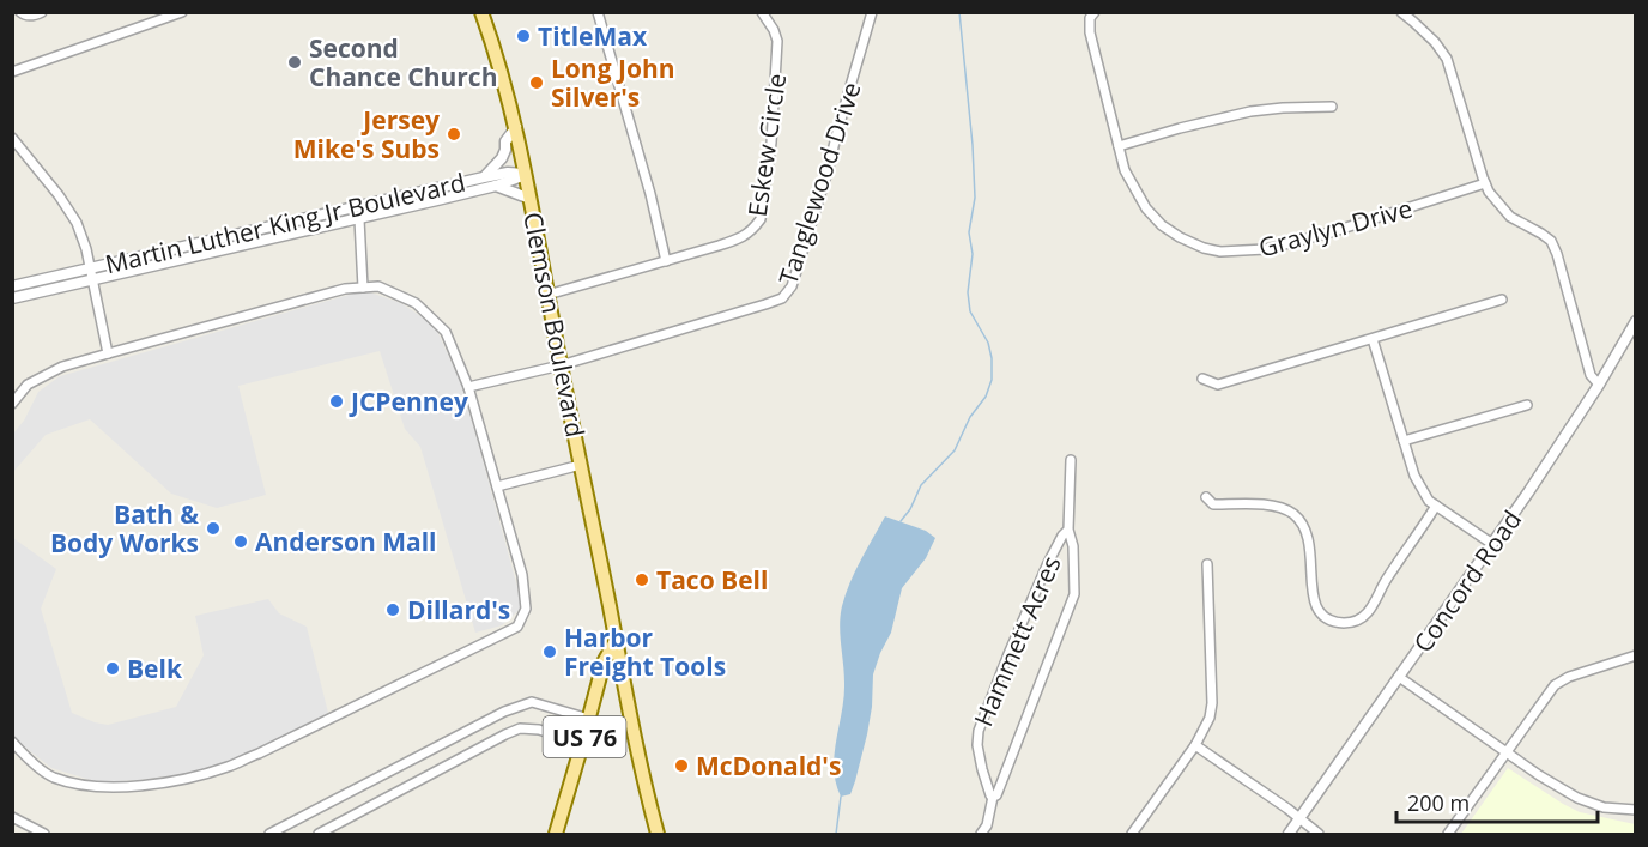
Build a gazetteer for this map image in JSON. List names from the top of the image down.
{
  "streets": {
    "main road": ["Clemson Boulevard", "US 76"],
    "street": [
      "Eskew Circle",
      "Tanglewood Drive",
      "Martin Luther King Jr Boulevard",
      "Graylyn Drive",
      "Concord Road",
      "Hammett Acres"
    ]
  },
  "crossings": [
    ["Eskew Circle", "Clemson Boulevard"],
    ["Tanglewood Drive", "Clemson Boulevard"],
    ["Martin Luther King Jr Boulevard", "Clemson Boulevard"],
    ["Clemson Boulevard", "US 76"]
  ],
  "places": [
    "TitleMax",
    "Second Chance Church",
    "Long John Silver's",
    "Jersey Mike's Subs",
    "JCPenney",
    "Bath & Body Works",
    "Anderson Mall",
    "Taco Bell",
    "Dillard's",
    "Harbor Freight Tools",
    "Belk",
    "McDonald's"
  ],
  "scale_bar": "200 m"
}
